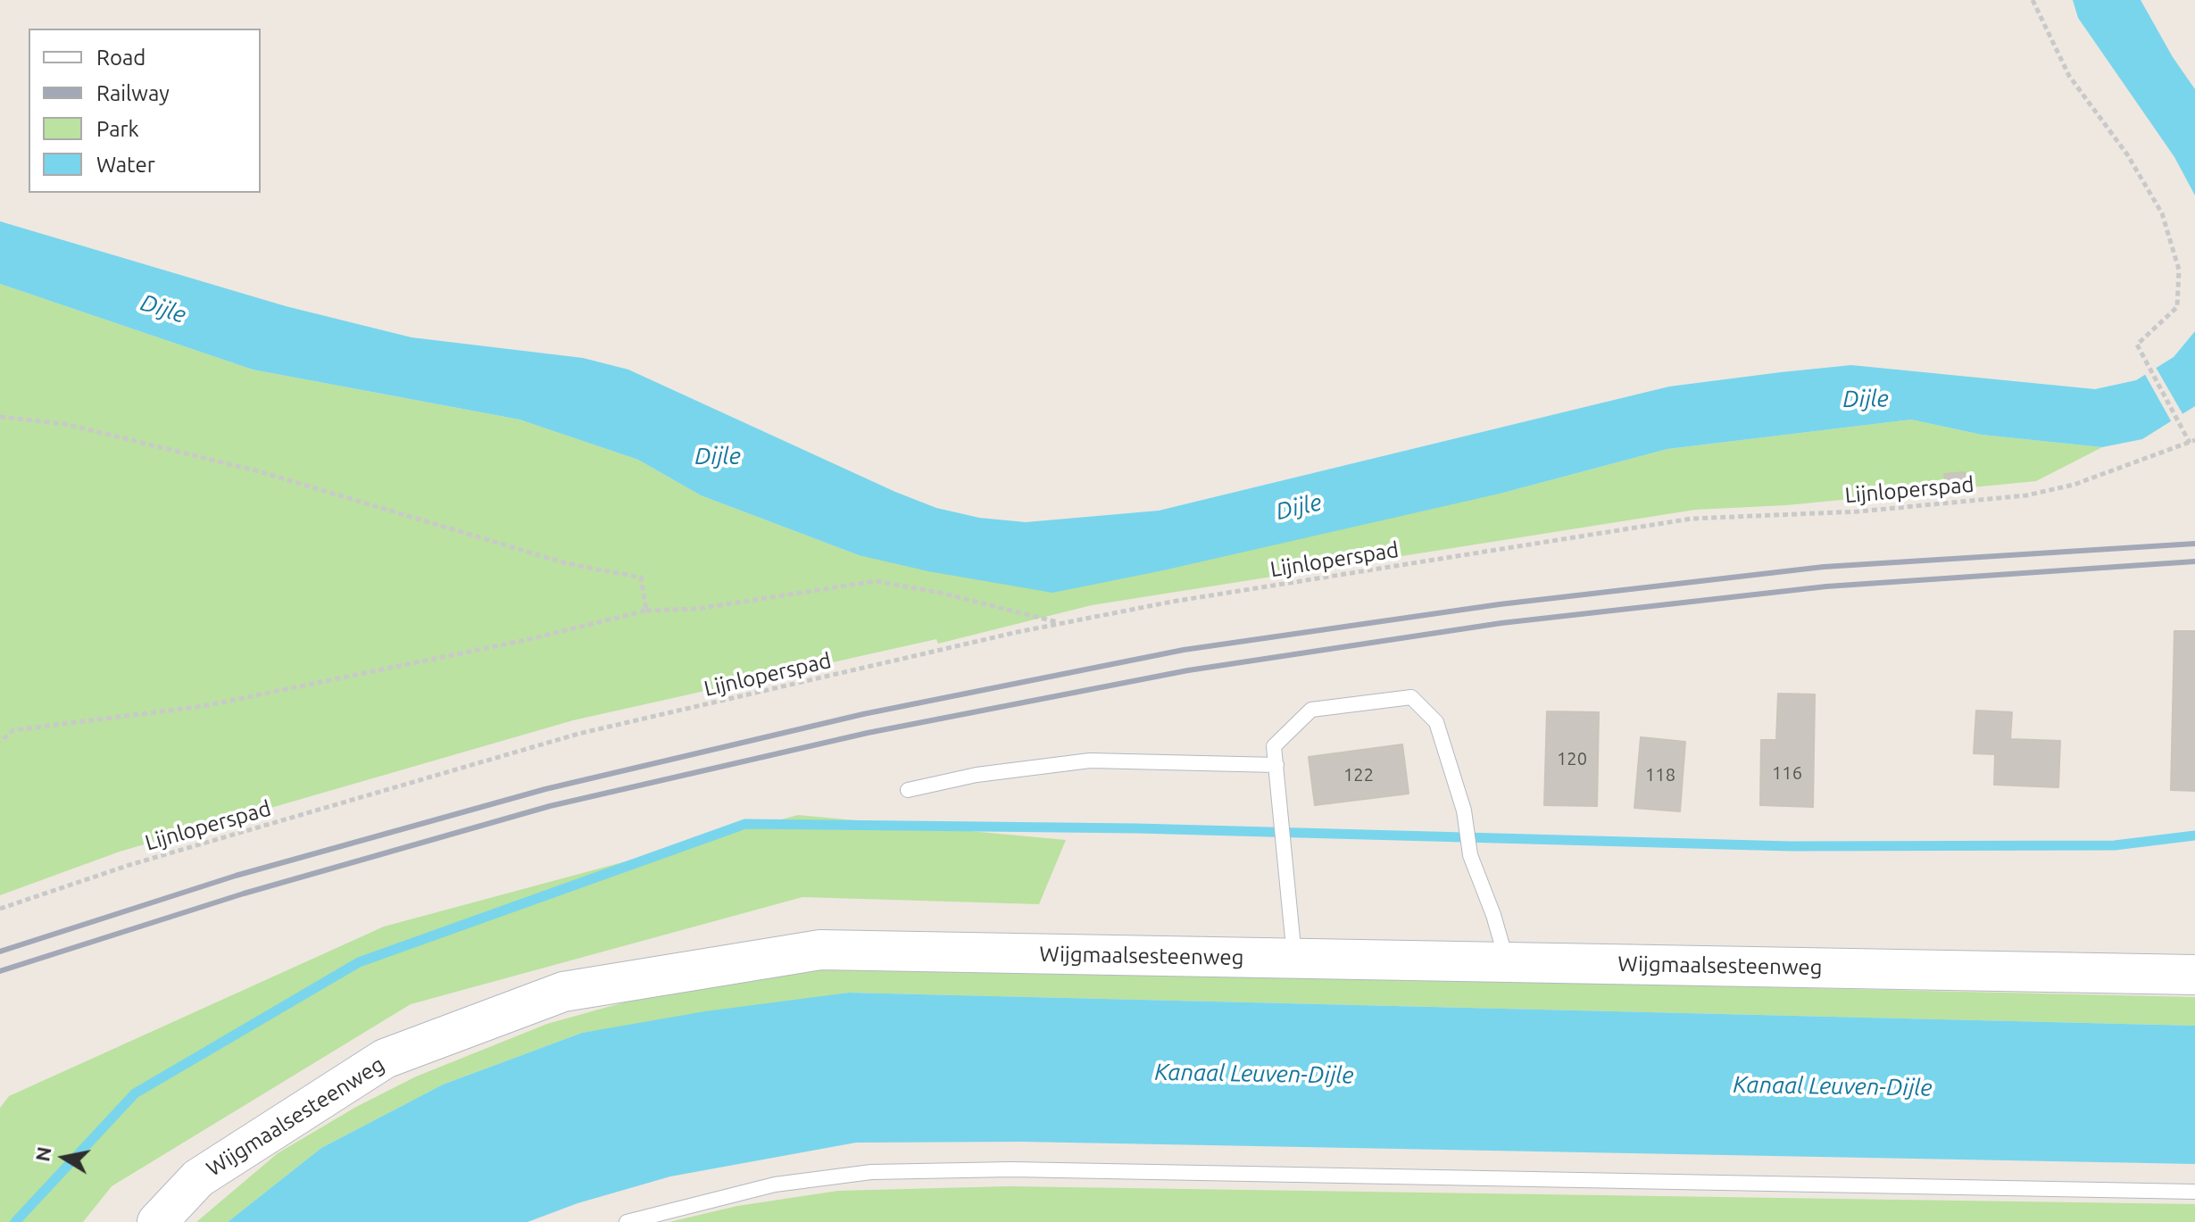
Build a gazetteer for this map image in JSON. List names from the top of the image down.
{
  "streets": {
    "street": ["Wijgmaalsesteenweg"],
    "path": ["Lijnloperspad"]
  },
  "water": ["Dijle", "Kanaal Leuven-Dijle"],
  "house_numbers": [
    "120",
    "116",
    "122",
    "118"
  ],
  "legend": [
    "Road",
    "Railway",
    "Park",
    "Water"
  ],
  "north": "left"
}
